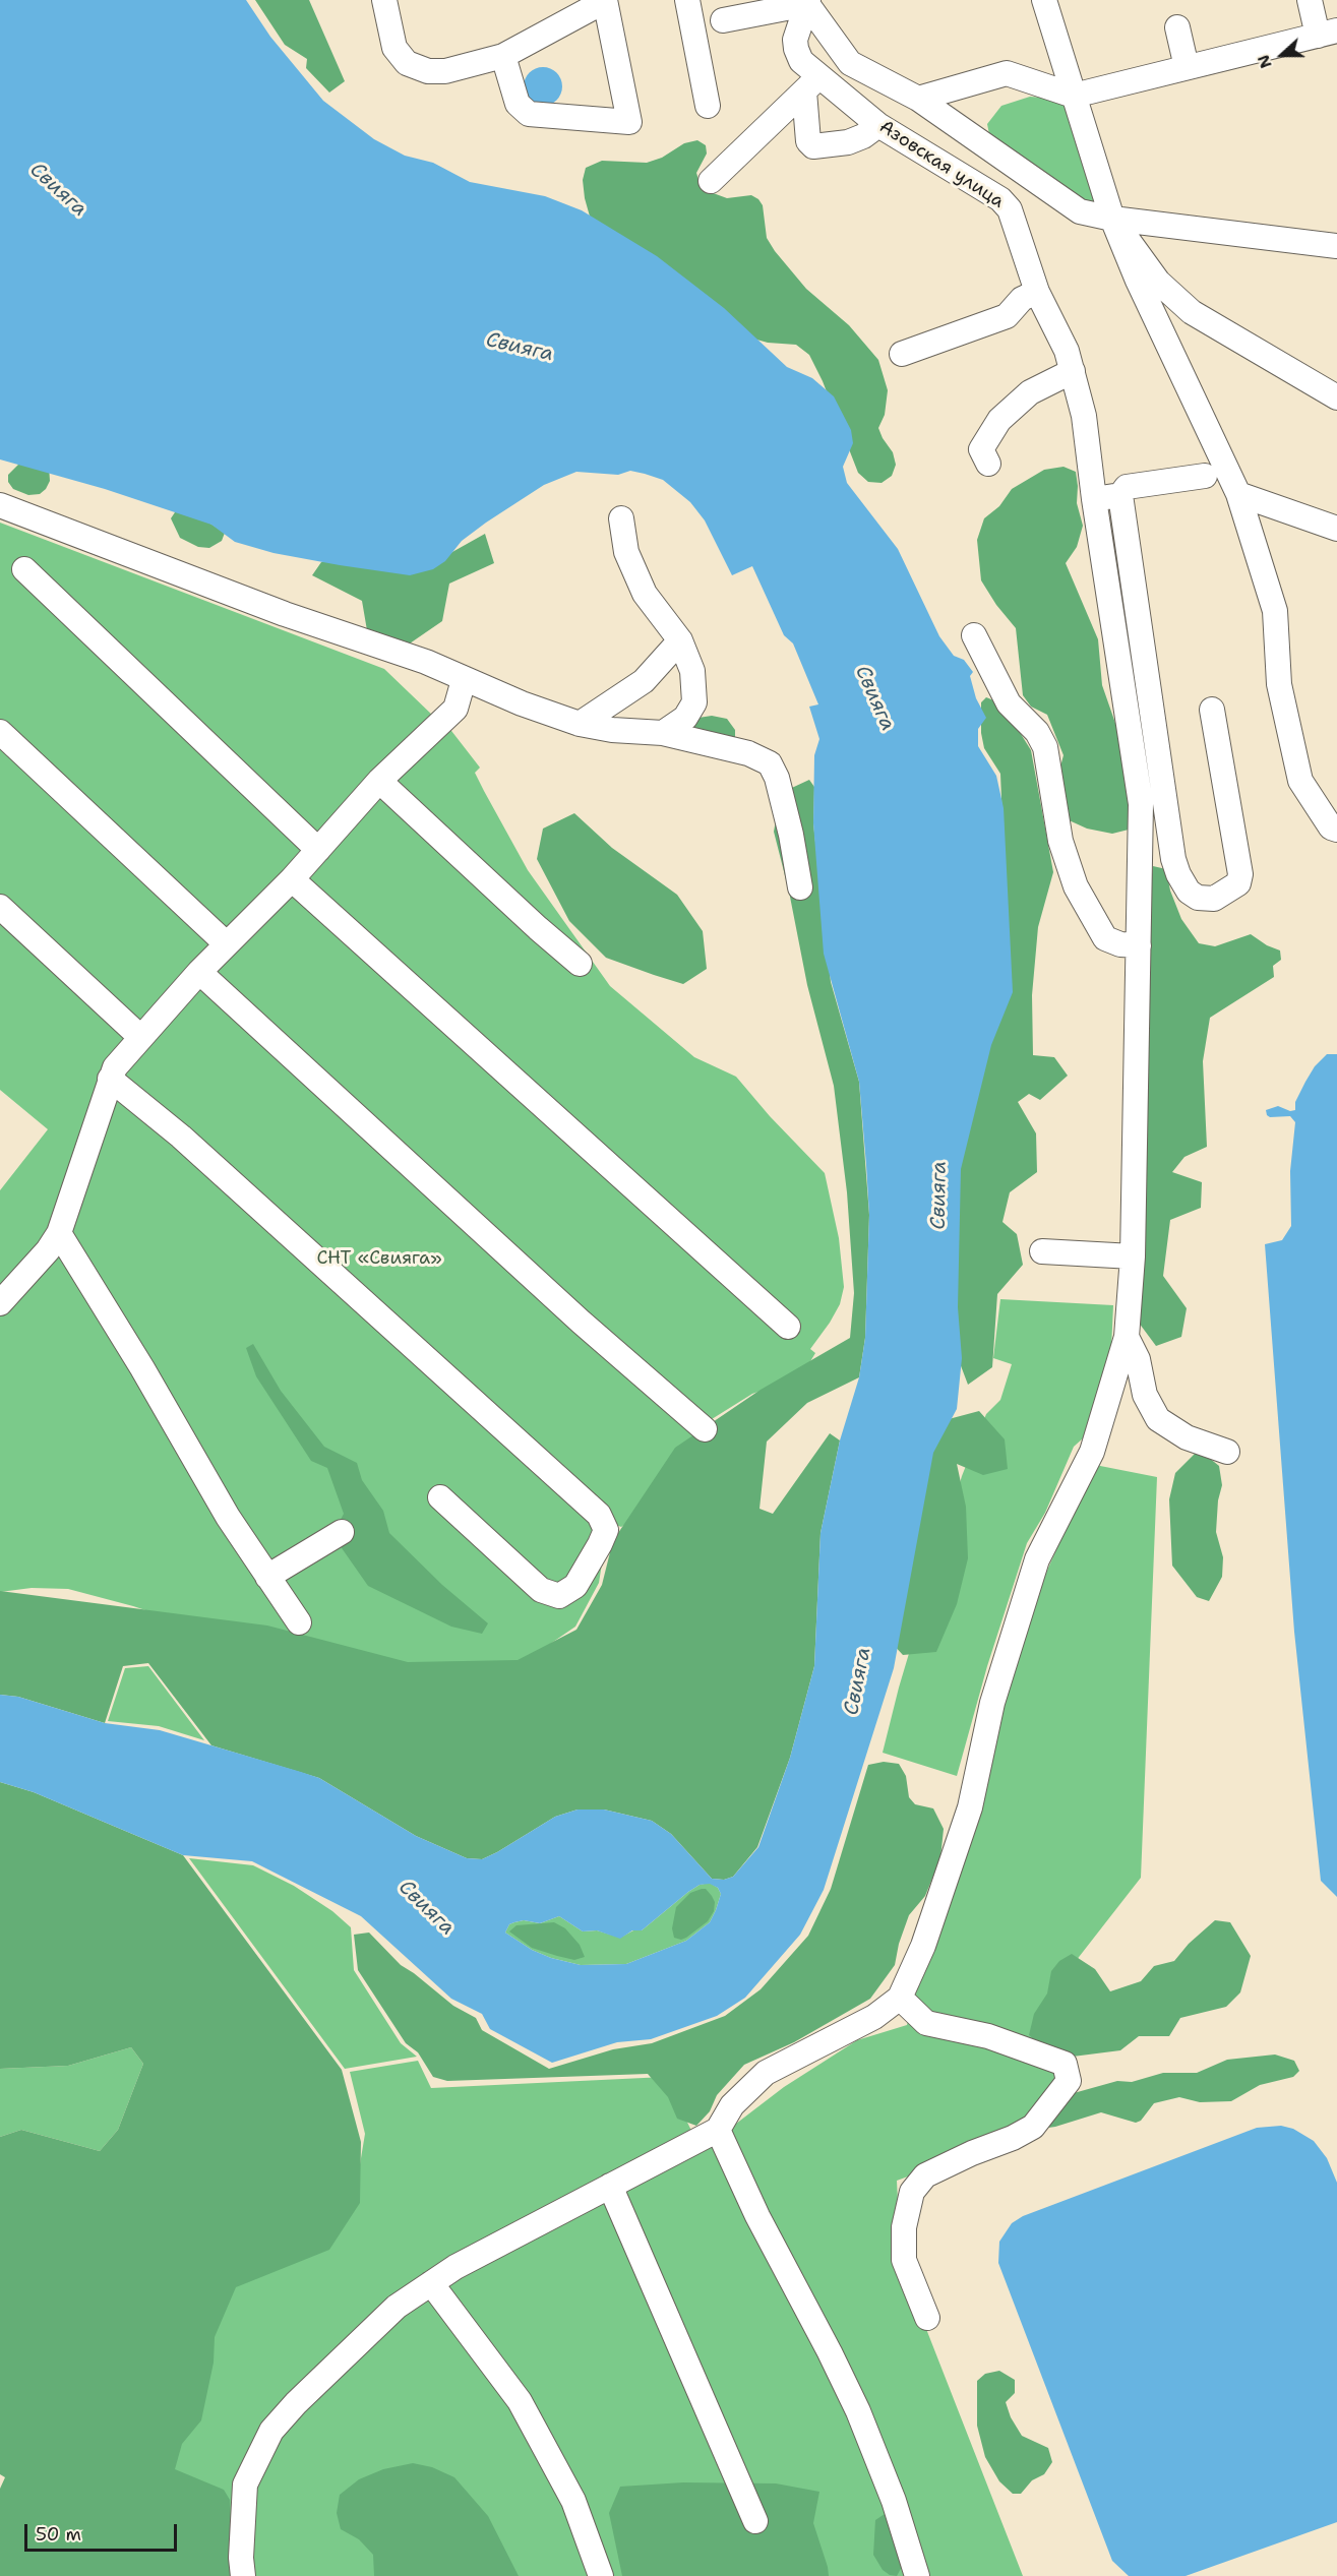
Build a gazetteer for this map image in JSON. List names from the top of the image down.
{
  "streets": {
    "street": ["Азовская улица"]
  },
  "water": ["Свияга"],
  "parks": ["СНТ «Свияга»"],
  "scale_bar": "50 m",
  "north": "left"
}
